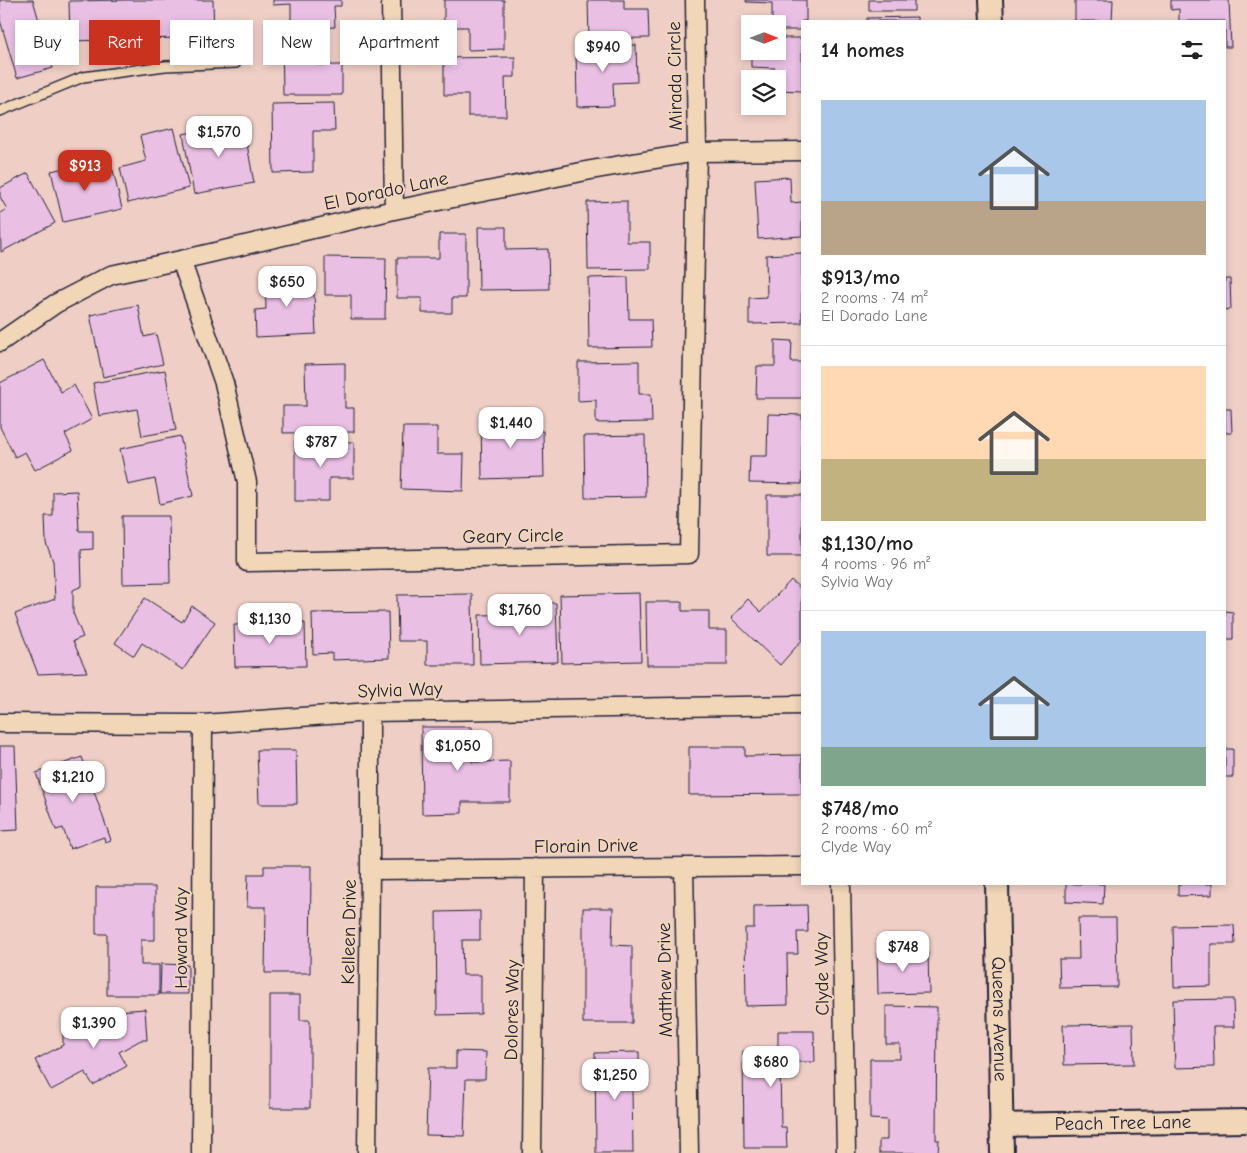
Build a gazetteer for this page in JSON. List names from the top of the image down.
{
  "streets": {
    "street": [
      "Mirada Circle",
      "El Dorado Lane",
      "Geary Circle",
      "Sylvia Way",
      "Florain Drive",
      "Kelleen Drive",
      "Howard Way",
      "Clyde Way",
      "Matthew Drive",
      "Dolores Way",
      "Queens Avenue",
      "Peach Tree Lane"
    ]
  },
  "crossings": [
    ["Mirada Circle", "El Dorado Lane"],
    ["Mirada Circle", "Geary Circle"],
    ["El Dorado Lane", "Geary Circle"],
    ["Sylvia Way", "Kelleen Drive"],
    ["Sylvia Way", "Howard Way"],
    ["Florain Drive", "Kelleen Drive"],
    ["Florain Drive", "Matthew Drive"],
    ["Florain Drive", "Dolores Way"],
    ["Queens Avenue", "Peach Tree Lane"]
  ],
  "north": "right",
  "page": {
    "chip": [
      "Buy",
      "Rent",
      "Filters",
      "New",
      "Apartment"
    ],
    "heading": "14 homes",
    "price": [
      "$940",
      "$1,570",
      "$913",
      "$650",
      "$1,440",
      "$787",
      "$1,760",
      "$1,130",
      "$1,050",
      "$1,210",
      "$748",
      "$1,390",
      "$680",
      "$1,250"
    ],
    "list": [
      {
        "name": "$913/mo",
        "note": "2 rooms · 74 m² · El Dorado Lane"
      },
      {
        "name": "$1,130/mo",
        "note": "4 rooms · 96 m² · Sylvia Way"
      },
      {
        "name": "$748/mo",
        "note": "2 rooms · 60 m² · Clyde Way"
      }
    ]
  }
}
